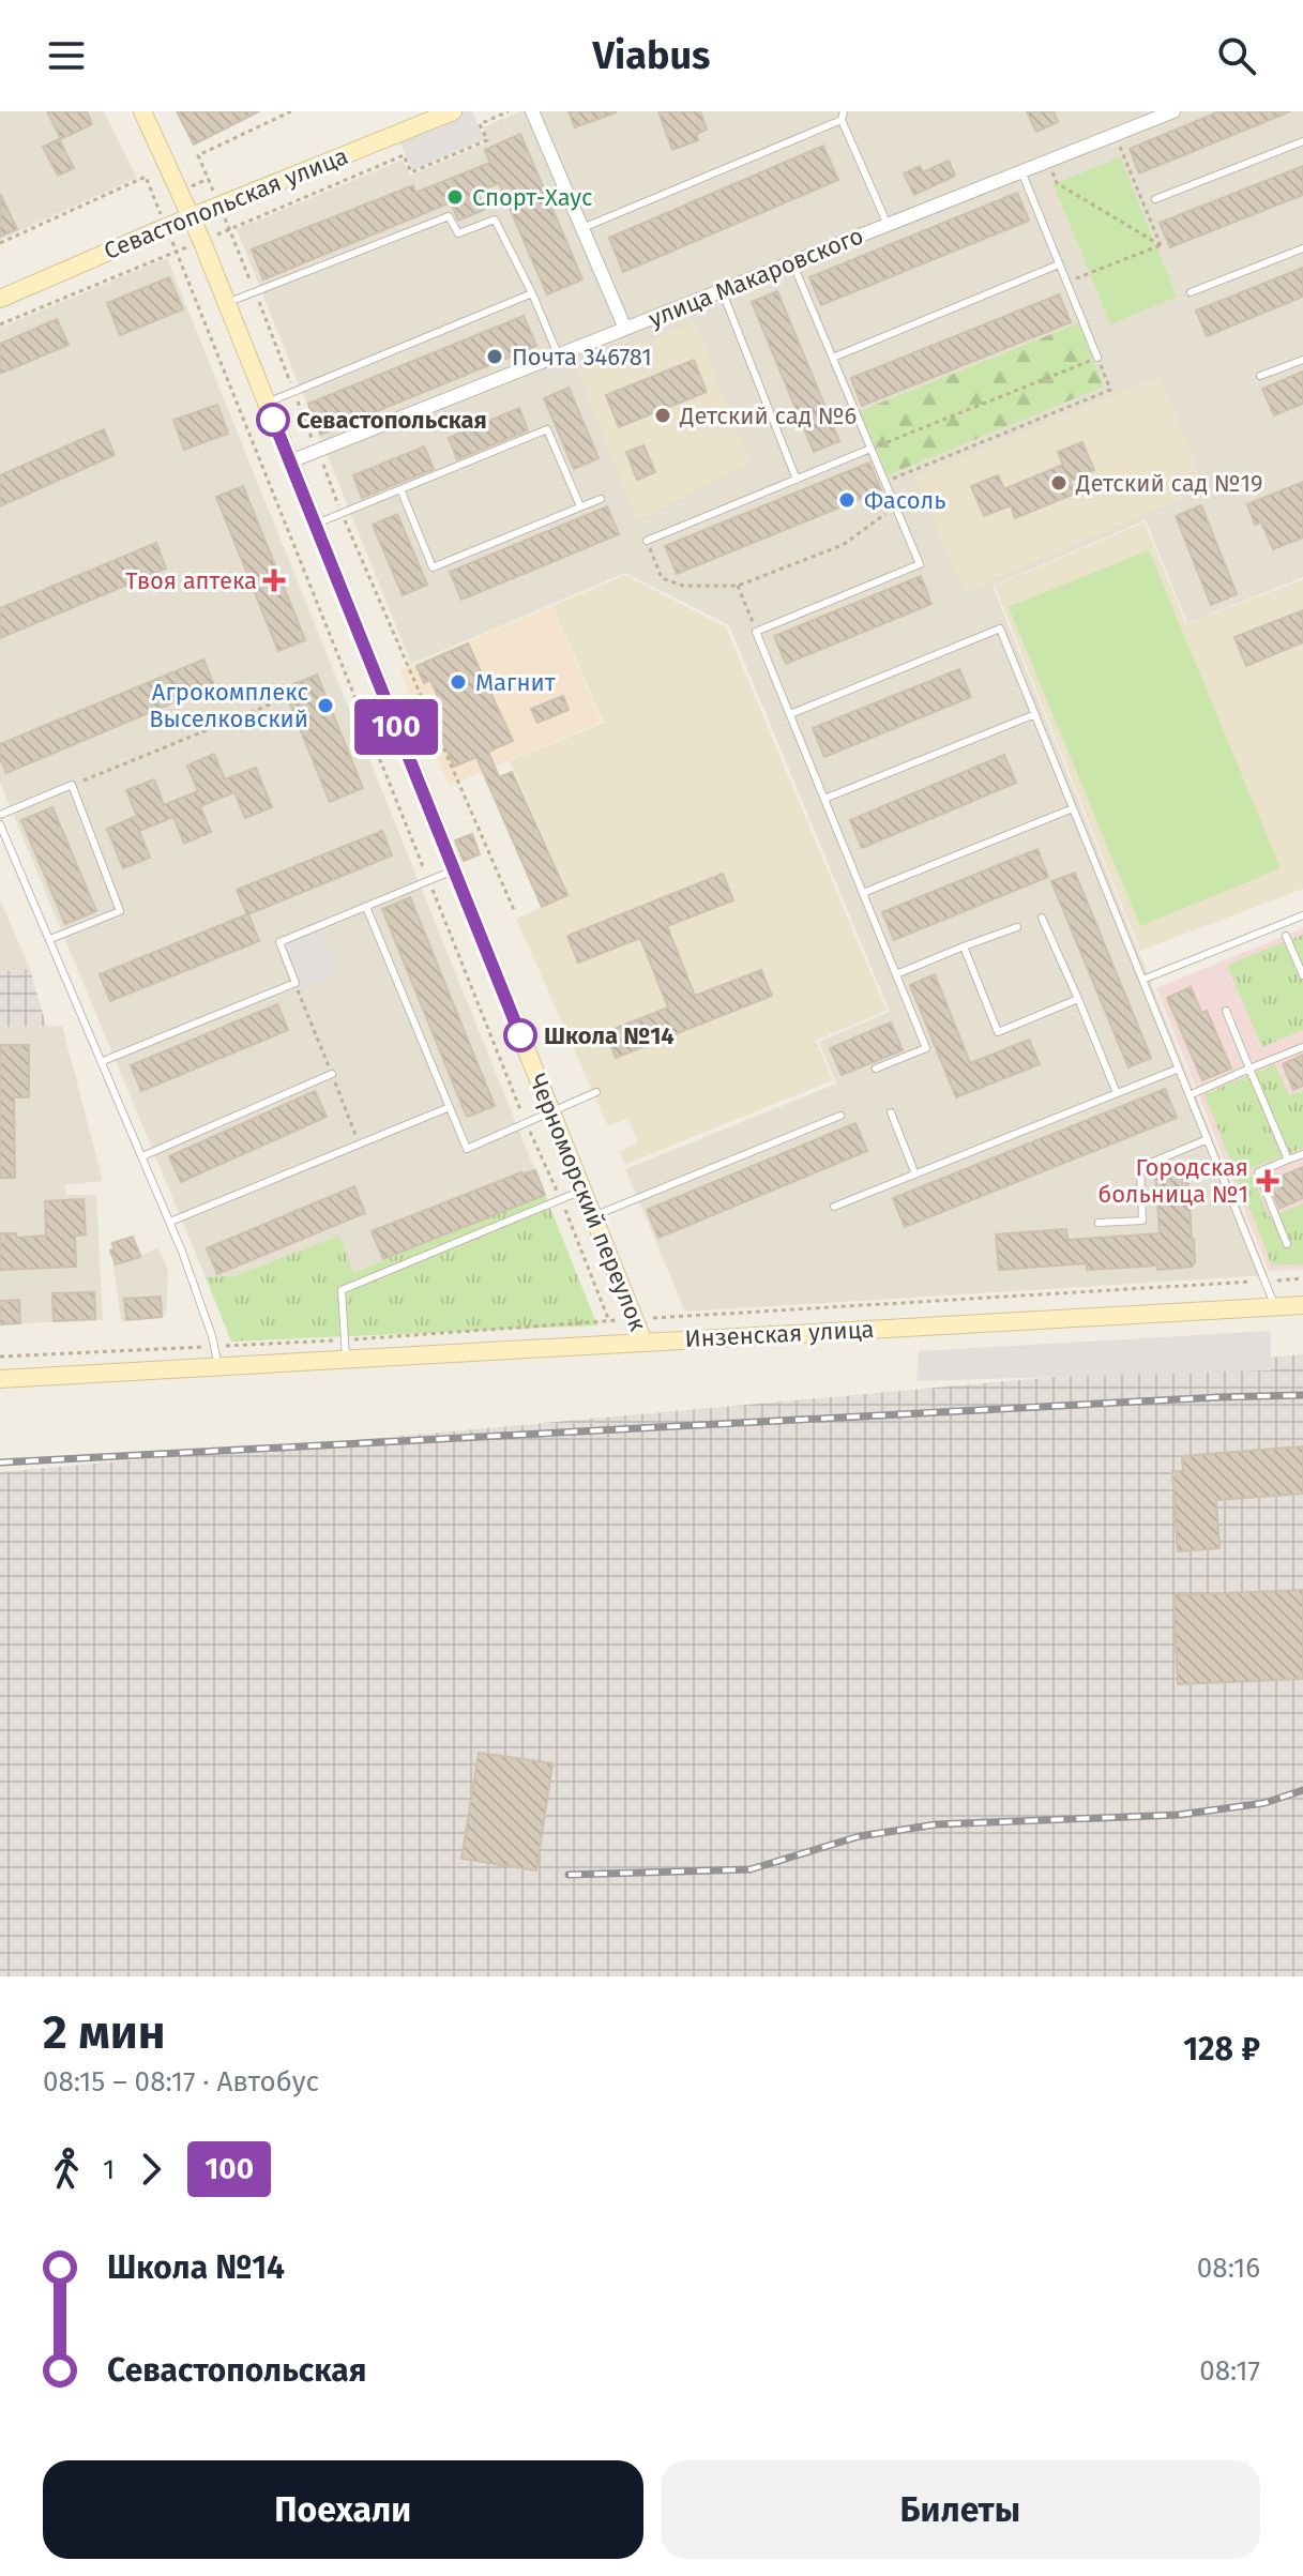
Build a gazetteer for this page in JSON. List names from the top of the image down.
{
  "streets": {
    "street": [
      "Севастопольская улица",
      "улица Макаровского",
      "Черноморский переулок",
      "Инзенская улица"
    ]
  },
  "crossings": [
    ["Севастопольская улица", "Черноморский переулок"],
    ["улица Макаровского", "Черноморский переулок"],
    ["Черноморский переулок", "Инзенская улица"]
  ],
  "places": {
    "other": [
      "Спорт-Хаус",
      "Почта 346781",
      "Детский сад №6",
      "Севастопольская",
      "Детский сад №19",
      "Фасоль",
      "Магнит",
      "Агрокомплекс Выселковский",
      "Школа №14"
    ],
    "health": ["Твоя аптека", "Городская больница №1"]
  },
  "lines": ["bus line 100"],
  "page": {
    "header": "Viabus",
    "on_map": "100",
    "heading": ["2 мин", "08:15 – 08:17 · Автобус", "128 ₽"],
    "legs": ["1", "100"],
    "list": [
      {
        "name": "Школа №14",
        "value": "08:16"
      },
      {
        "name": "Севастопольская",
        "value": "08:17"
      }
    ],
    "buttons": ["Поехали", "Билеты"]
  }
}
